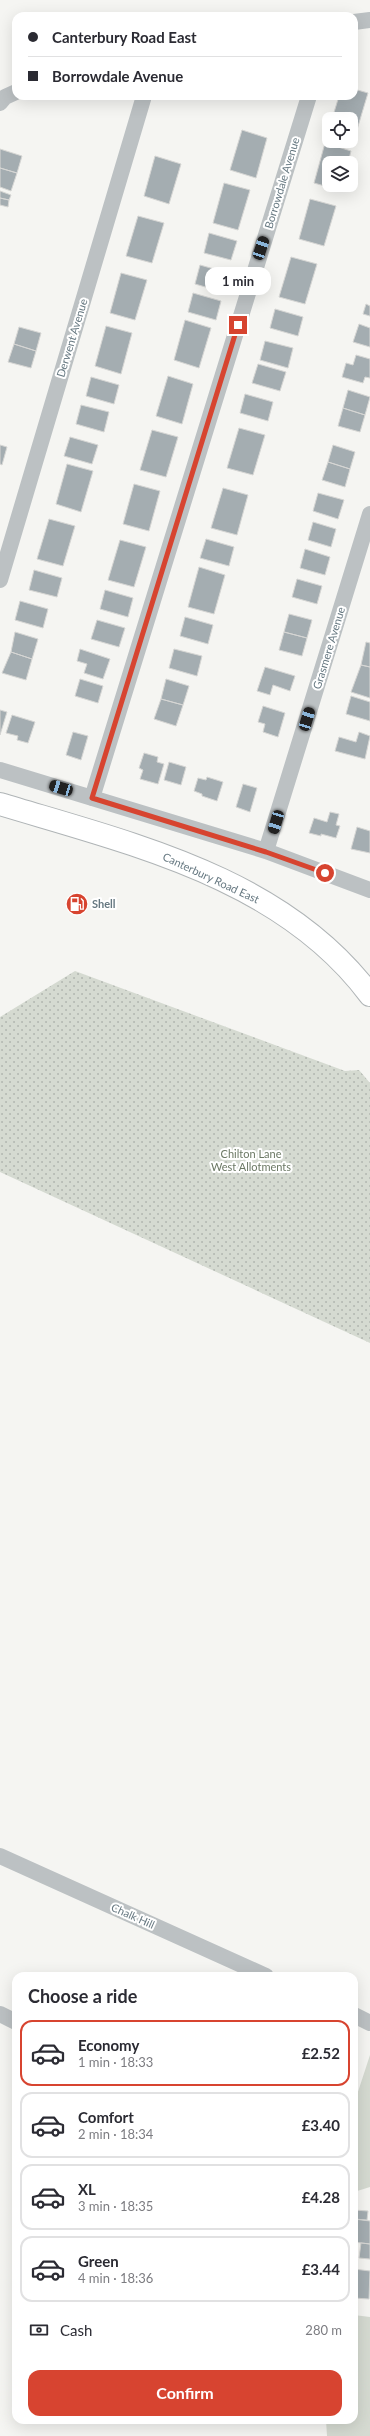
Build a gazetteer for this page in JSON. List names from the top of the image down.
{
  "streets": {
    "highway": ["Canterbury Road East"],
    "street": [
      "Borrowdale Avenue",
      "Derwent Avenue",
      "Grasmere Avenue",
      "Chalk Hill"
    ]
  },
  "parks": ["Chilton Lane West Allotments"],
  "places": {
    "fuel station": ["Shell"]
  },
  "page": {
    "banner": ["Canterbury Road East", "Borrowdale Avenue"],
    "bubble": "1 min",
    "heading": "Choose a ride",
    "list": [
      {
        "name": "Economy",
        "note": "1 min · 18:33",
        "value": "£2.52"
      },
      {
        "name": "Comfort",
        "note": "2 min · 18:34",
        "value": "£3.40"
      },
      {
        "name": "XL",
        "note": "3 min · 18:35",
        "value": "£4.28"
      },
      {
        "name": "Green",
        "note": "4 min · 18:36",
        "value": "£3.44"
      }
    ],
    "pay": ["Cash", "280 m"],
    "buttons": "Confirm"
  }
}
